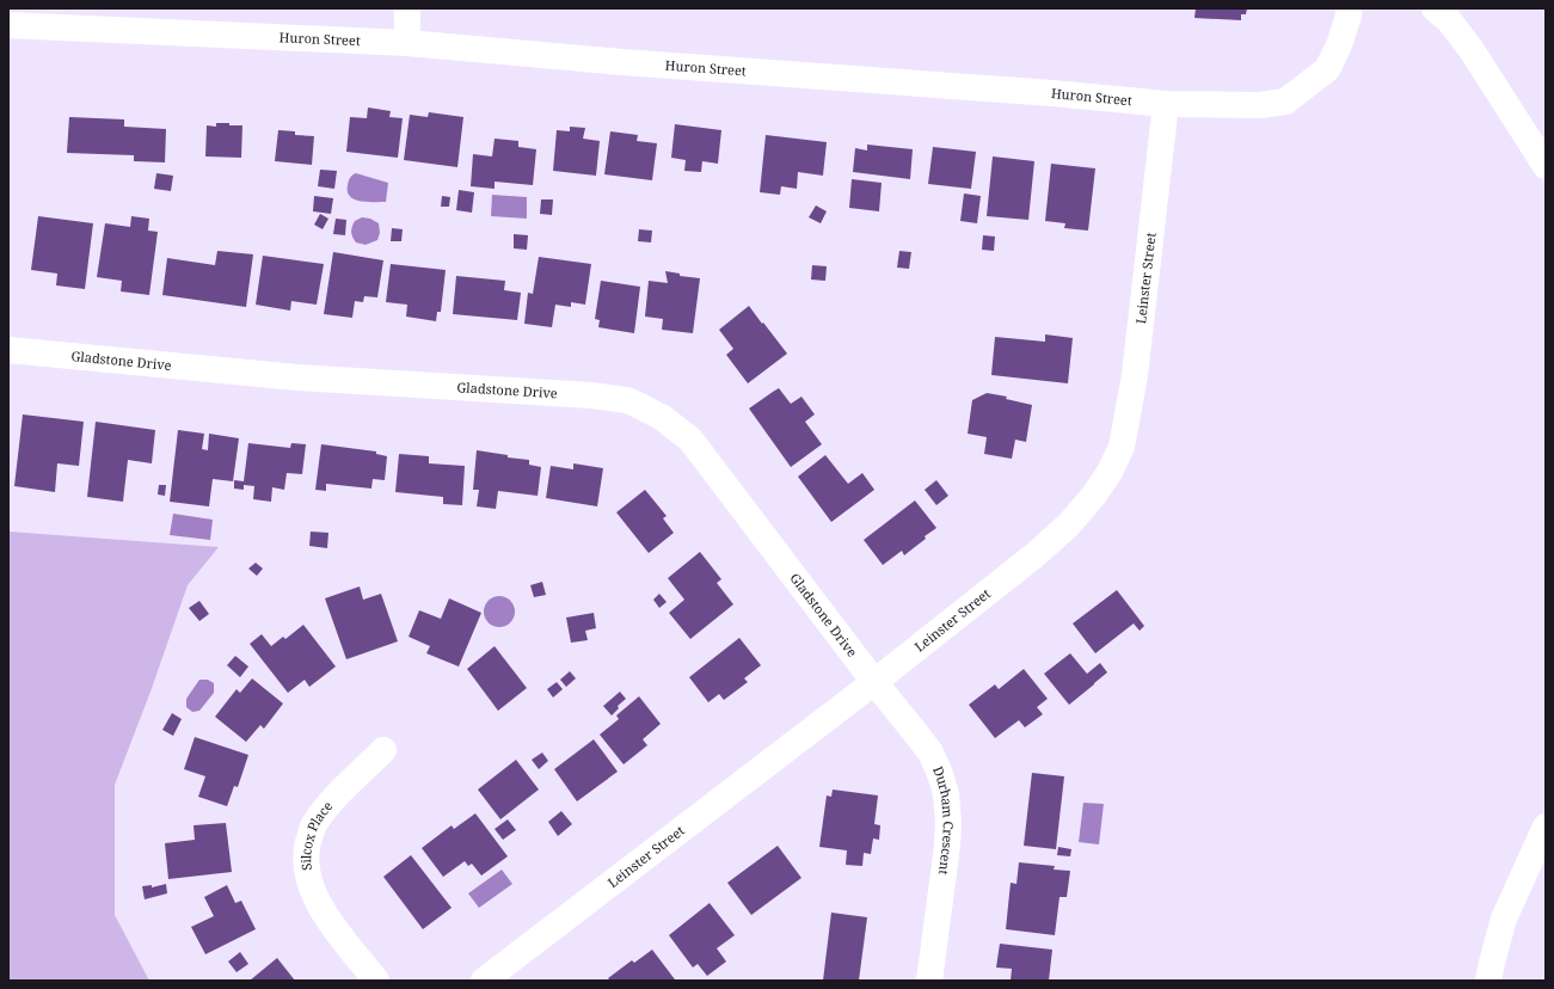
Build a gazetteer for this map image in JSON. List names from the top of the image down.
{
  "streets": {
    "street": [
      "Huron Street",
      "Leinster Street",
      "Gladstone Drive",
      "Durham Crescent",
      "Silcox Place"
    ]
  },
  "crossings": [
    ["Huron Street", "Leinster Street"],
    ["Leinster Street", "Gladstone Drive"],
    ["Leinster Street", "Durham Crescent"],
    ["Gladstone Drive", "Durham Crescent"]
  ]
}
